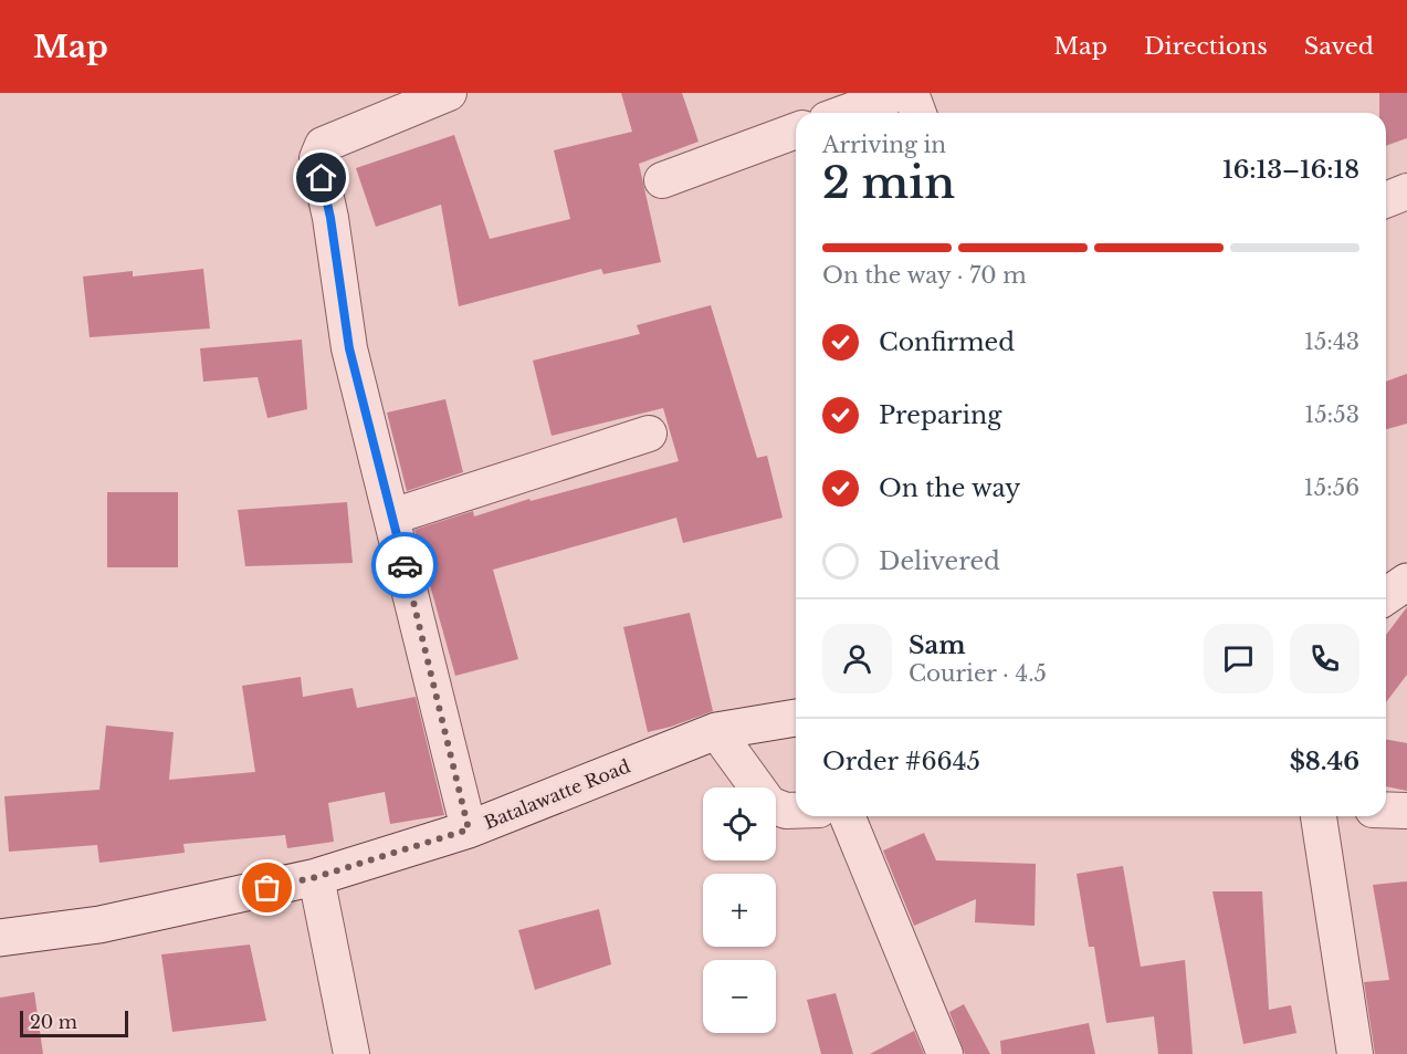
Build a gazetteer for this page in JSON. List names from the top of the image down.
{
  "streets": {
    "street": ["Batalawatte Road"]
  },
  "scale_bar": "20 m",
  "page": {
    "header": "Map",
    "nav": ["Map", "Directions", "Saved"],
    "heading": ["2 min", "Arriving in", "16:13–16:18"],
    "panel": [
      "Sam",
      "Courier · 4.5",
      "Order #6645",
      "$8.46"
    ],
    "bar": "On the way · 70 m",
    "list": [
      ["Confirmed", "15:43"],
      ["Preparing", "15:53"],
      ["On the way", "15:56"],
      "Delivered"
    ],
    "map_buttons": ["+", "−"],
    "scale": "20 m"
  }
}
